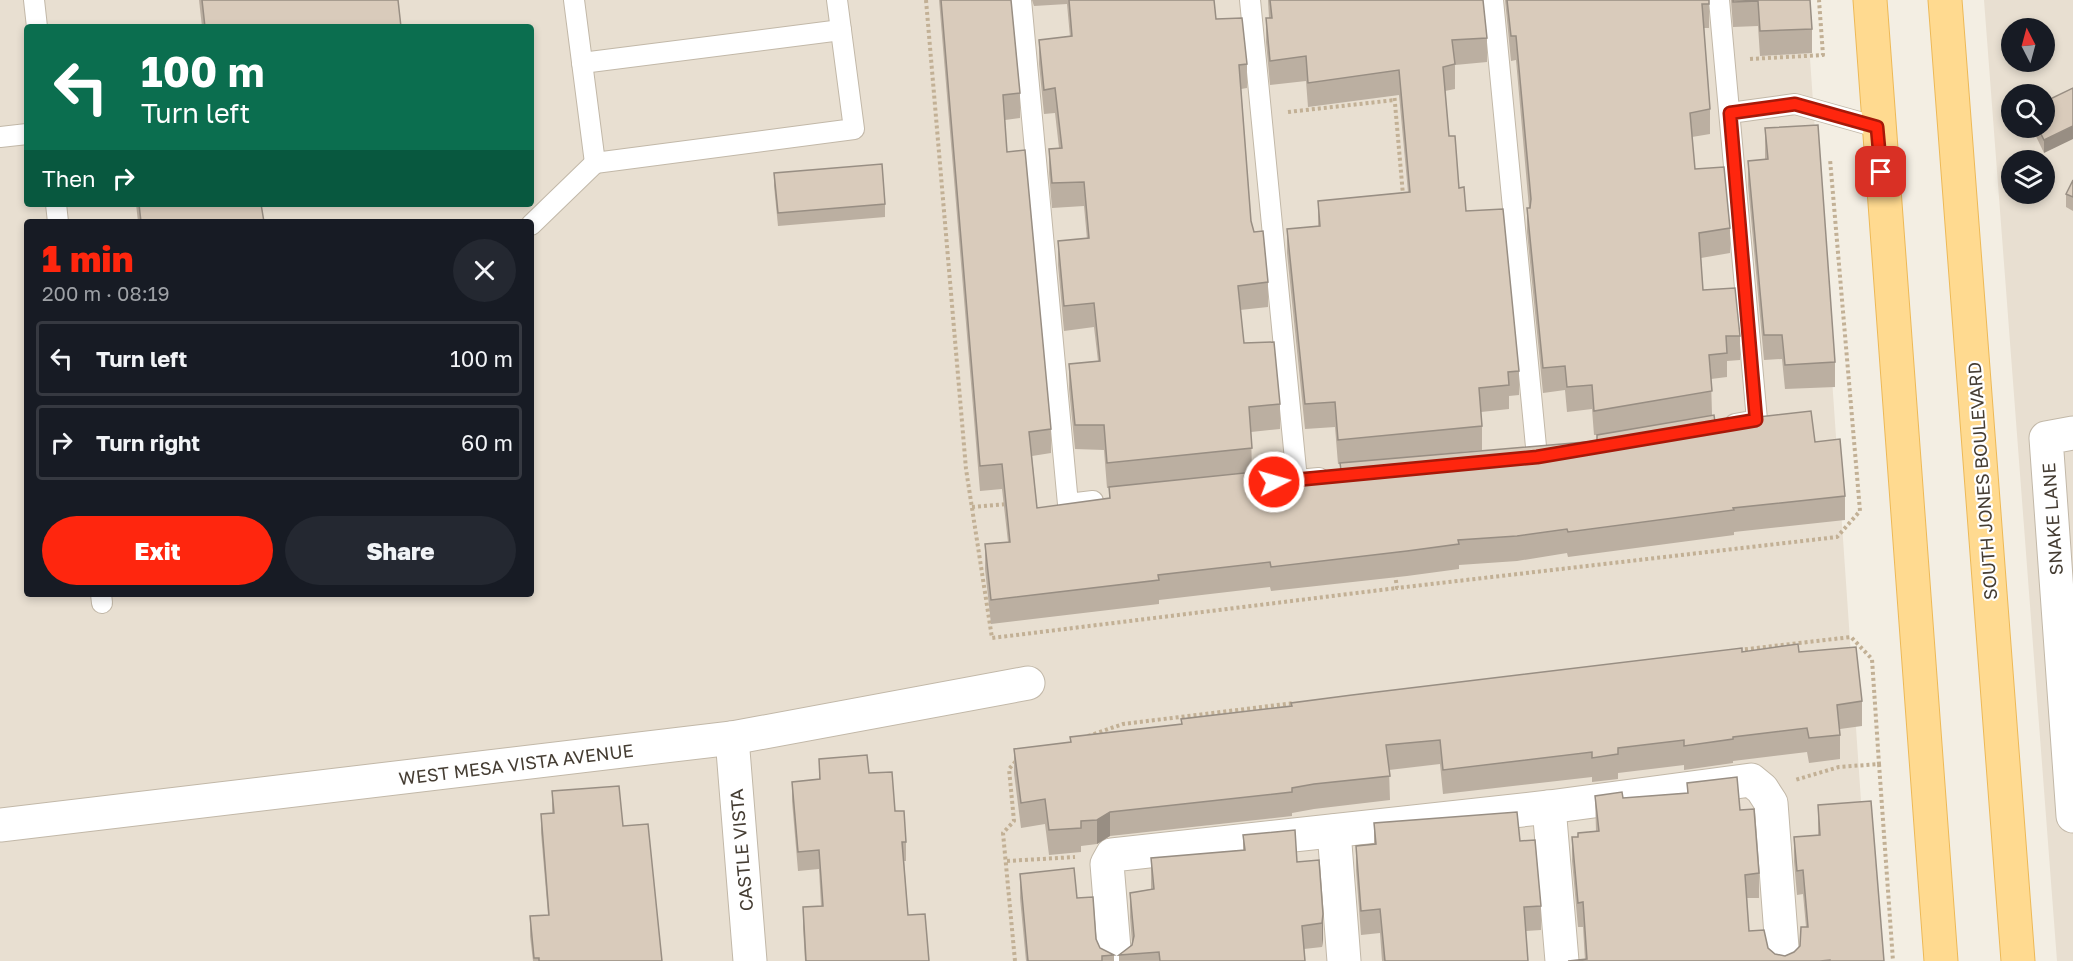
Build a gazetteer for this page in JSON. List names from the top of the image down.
{
  "streets": {
    "main road": ["SOUTH JONES BOULEVARD"],
    "street": ["SNAKE LANE", "WEST MESA VISTA AVENUE", "CASTLE VISTA"]
  },
  "crossings": [
    ["WEST MESA VISTA AVENUE", "CASTLE VISTA"]
  ],
  "north": "top",
  "page": {
    "turn": ["100 m", "Turn left"],
    "then": "Then",
    "heading": ["1 min", "200 m · 08:19"],
    "list": [
      {
        "name": "Turn left",
        "value": "100 m"
      },
      {
        "name": "Turn right",
        "value": "60 m"
      }
    ],
    "buttons": ["Exit", "Share"]
  }
}
